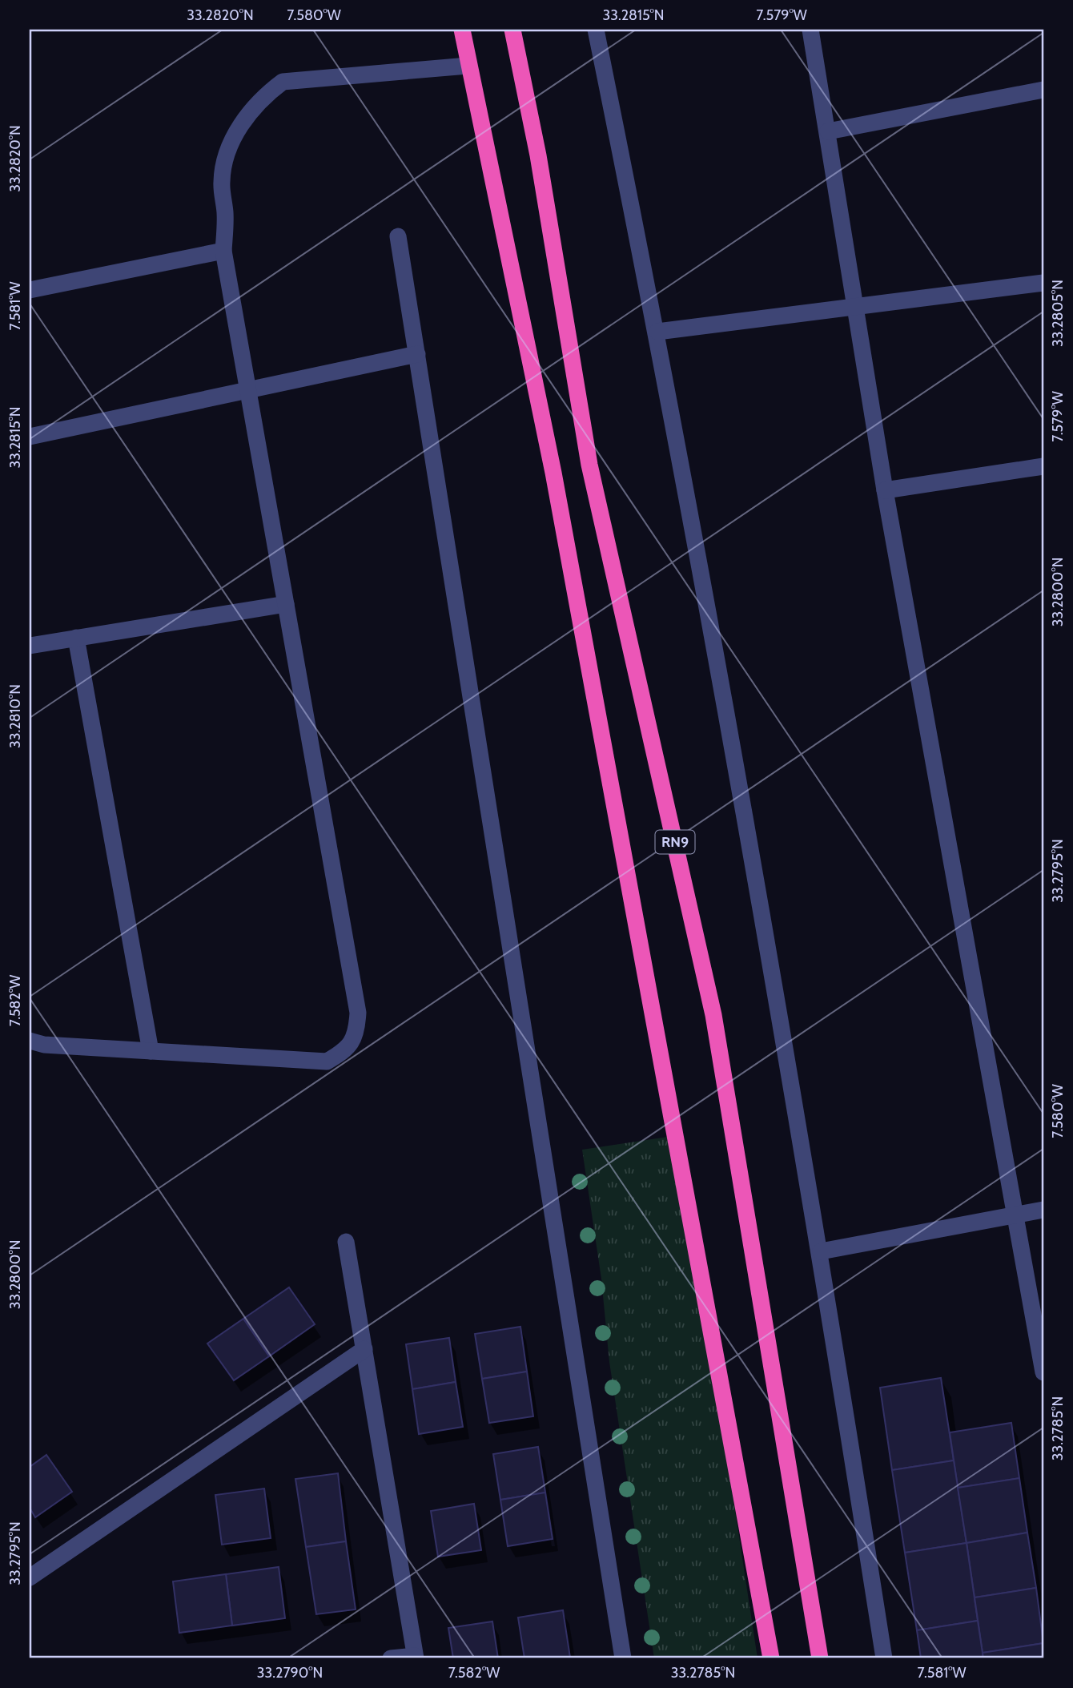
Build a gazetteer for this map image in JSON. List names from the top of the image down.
{
  "streets": {
    "highway": ["RN9"]
  },
  "coordinates": [
    "33.2820°N",
    "7.580°W",
    "33.2815°N",
    "7.579°W",
    "7.581°W",
    "33.2805°N",
    "33.2800°N",
    "33.2810°N",
    "33.2795°N",
    "7.582°W",
    "33.2785°N",
    "33.2790°N"
  ]
}
